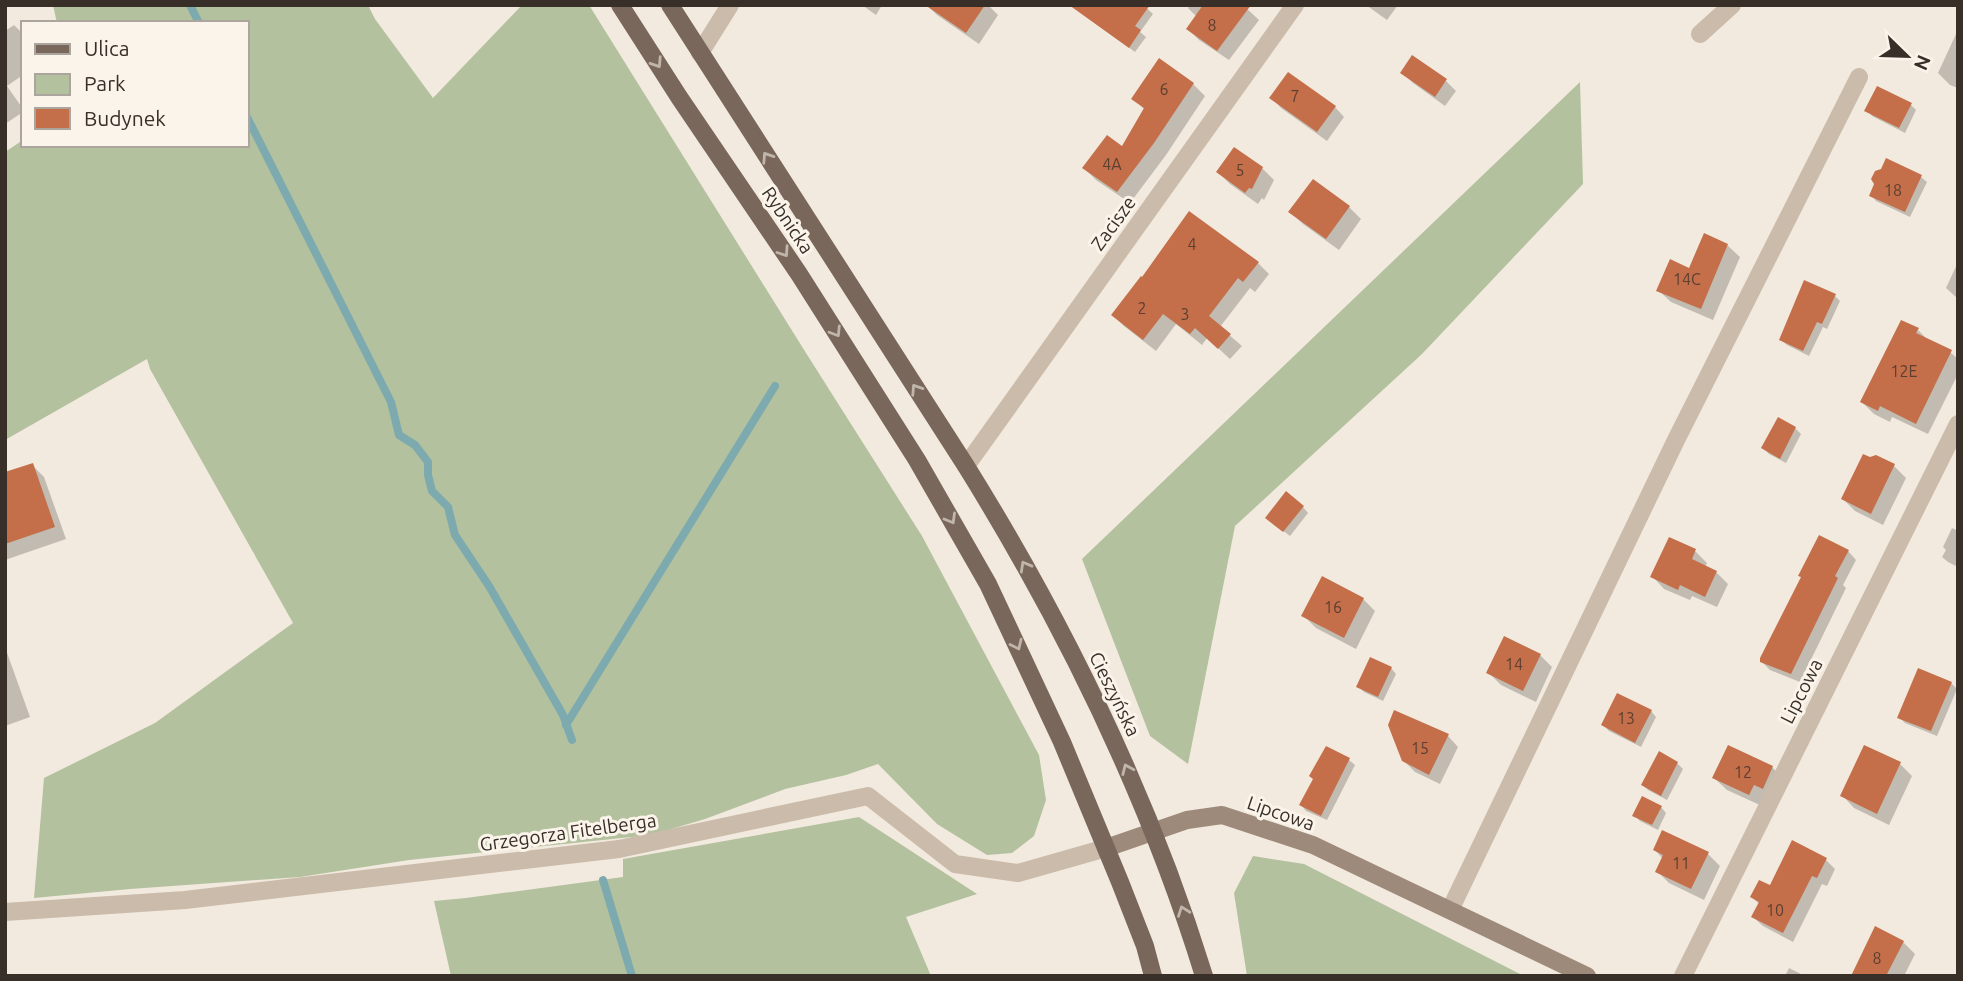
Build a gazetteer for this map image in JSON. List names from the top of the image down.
{
  "streets": {
    "main road": ["Rybnicka", "Cieszyńska"],
    "street": ["Zacisze", "Lipcowa", "Grzegorza Fitelberga"]
  },
  "crossings": [
    ["Rybnicka", "Lipcowa"],
    ["Rybnicka", "Cieszyńska"],
    ["Rybnicka", "Grzegorza Fitelberga"],
    ["Zacisze", "Cieszyńska"],
    ["Lipcowa", "Cieszyńska"],
    ["Lipcowa", "Grzegorza Fitelberga"]
  ],
  "one_way": ["Cieszyńska"],
  "house_numbers": [
    "8",
    "6",
    "7",
    "4A",
    "5",
    "18",
    "4",
    "14C",
    "2",
    "3",
    "12E",
    "16",
    "14",
    "13",
    "15",
    "12",
    "11",
    "10",
    "8"
  ],
  "legend": ["Ulica", "Park", "Budynek"],
  "north": "bottom right"
}
